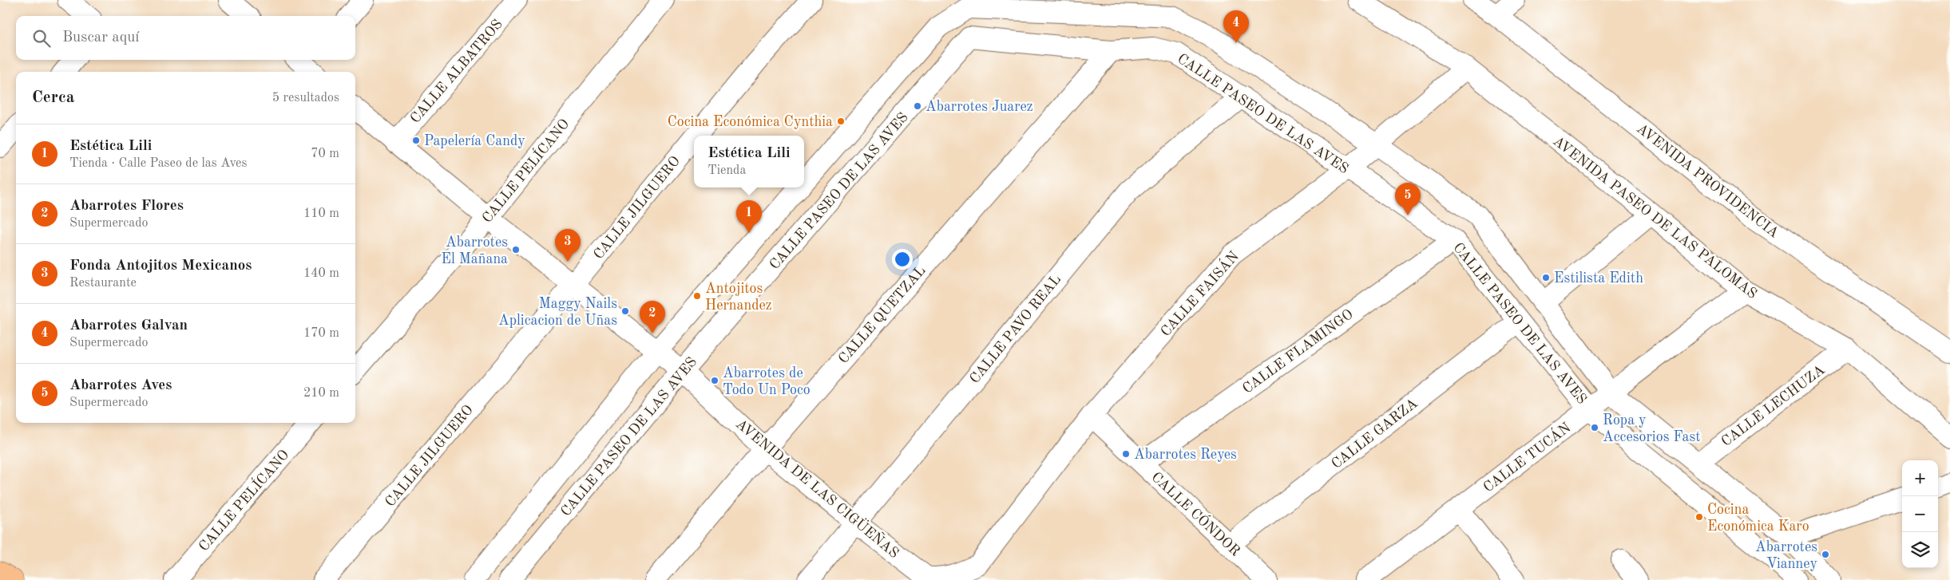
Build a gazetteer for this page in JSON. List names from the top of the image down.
{
  "streets": {
    "street": [
      "CALLE ALBATROS",
      "CALLE PASEO DE LAS AVES",
      "CALLE PELÍCANO",
      "AVENIDA PROVIDENCIA",
      "CALLE JILGUERO",
      "AVENIDA PASEO DE LAS PALOMAS",
      "CALLE FAISÁN",
      "CALLE QUETZAL",
      "CALLE PAVO REAL",
      "CALLE FLAMINGO",
      "CALLE LECHUZA",
      "CALLE GARZA",
      "CALLE TUCÁN",
      "AVENIDA DE LAS CIGÜEÑAS",
      "CALLE CÓNDOR"
    ]
  },
  "crossings": [
    ["CALLE ALBATROS", "AVENIDA DE LAS CIGÜEÑAS"],
    ["CALLE PASEO DE LAS AVES", "CALLE FAISÁN"],
    ["CALLE PASEO DE LAS AVES", "CALLE QUETZAL"],
    ["CALLE PASEO DE LAS AVES", "CALLE PAVO REAL"],
    ["CALLE PASEO DE LAS AVES", "CALLE FLAMINGO"],
    ["CALLE PASEO DE LAS AVES", "CALLE LECHUZA"],
    ["CALLE PASEO DE LAS AVES", "CALLE GARZA"],
    ["CALLE PASEO DE LAS AVES", "CALLE TUCÁN"],
    ["CALLE PASEO DE LAS AVES", "AVENIDA DE LAS CIGÜEÑAS"],
    ["CALLE PELÍCANO", "AVENIDA DE LAS CIGÜEÑAS"],
    ["CALLE JILGUERO", "AVENIDA DE LAS CIGÜEÑAS"],
    ["AVENIDA PASEO DE LAS PALOMAS", "CALLE FAISÁN"],
    ["AVENIDA PASEO DE LAS PALOMAS", "CALLE LECHUZA"],
    ["AVENIDA PASEO DE LAS PALOMAS", "CALLE TUCÁN"],
    ["CALLE FAISÁN", "AVENIDA DE LAS CIGÜEÑAS"],
    ["CALLE FAISÁN", "CALLE CÓNDOR"],
    ["CALLE QUETZAL", "AVENIDA DE LAS CIGÜEÑAS"],
    ["CALLE PAVO REAL", "AVENIDA DE LAS CIGÜEÑAS"],
    ["CALLE FLAMINGO", "CALLE CÓNDOR"],
    ["CALLE GARZA", "CALLE CÓNDOR"]
  ],
  "places": [
    "Abarrotes Juarez",
    "Cocina Económica Cynthia",
    "Papelería Candy",
    "Abarrotes El Mañana",
    "Estilista Edith",
    "Antojitos Hernandez",
    "Maggy Nails Aplicacion de Uñas",
    "Abarrotes de Todo Un Poco",
    "Ropa y Accesorios Fast",
    "Abarrotes Reyes",
    "Cocina Económica Karo",
    "Abarrotes Vianney"
  ],
  "page": {
    "pins": [
      "4",
      "5",
      "1",
      "3",
      "2"
    ],
    "search": "Buscar aquí",
    "heading": ["Cerca", "5 resultados"],
    "list": [
      {
        "mark": "1",
        "name": "Estética Lili",
        "note": "Tienda · Calle Paseo de las Aves",
        "value": "70 m"
      },
      {
        "mark": "2",
        "name": "Abarrotes Flores",
        "note": "Supermercado",
        "value": "110 m"
      },
      {
        "mark": "3",
        "name": "Fonda Antojitos Mexicanos",
        "note": "Restaurante",
        "value": "140 m"
      },
      {
        "mark": "4",
        "name": "Abarrotes Galvan",
        "note": "Supermercado",
        "value": "170 m"
      },
      {
        "mark": "5",
        "name": "Abarrotes Aves",
        "note": "Supermercado",
        "value": "210 m"
      }
    ],
    "popup": ["Estética Lili", "Tienda"],
    "map_buttons": ["+", "−"]
  }
}
